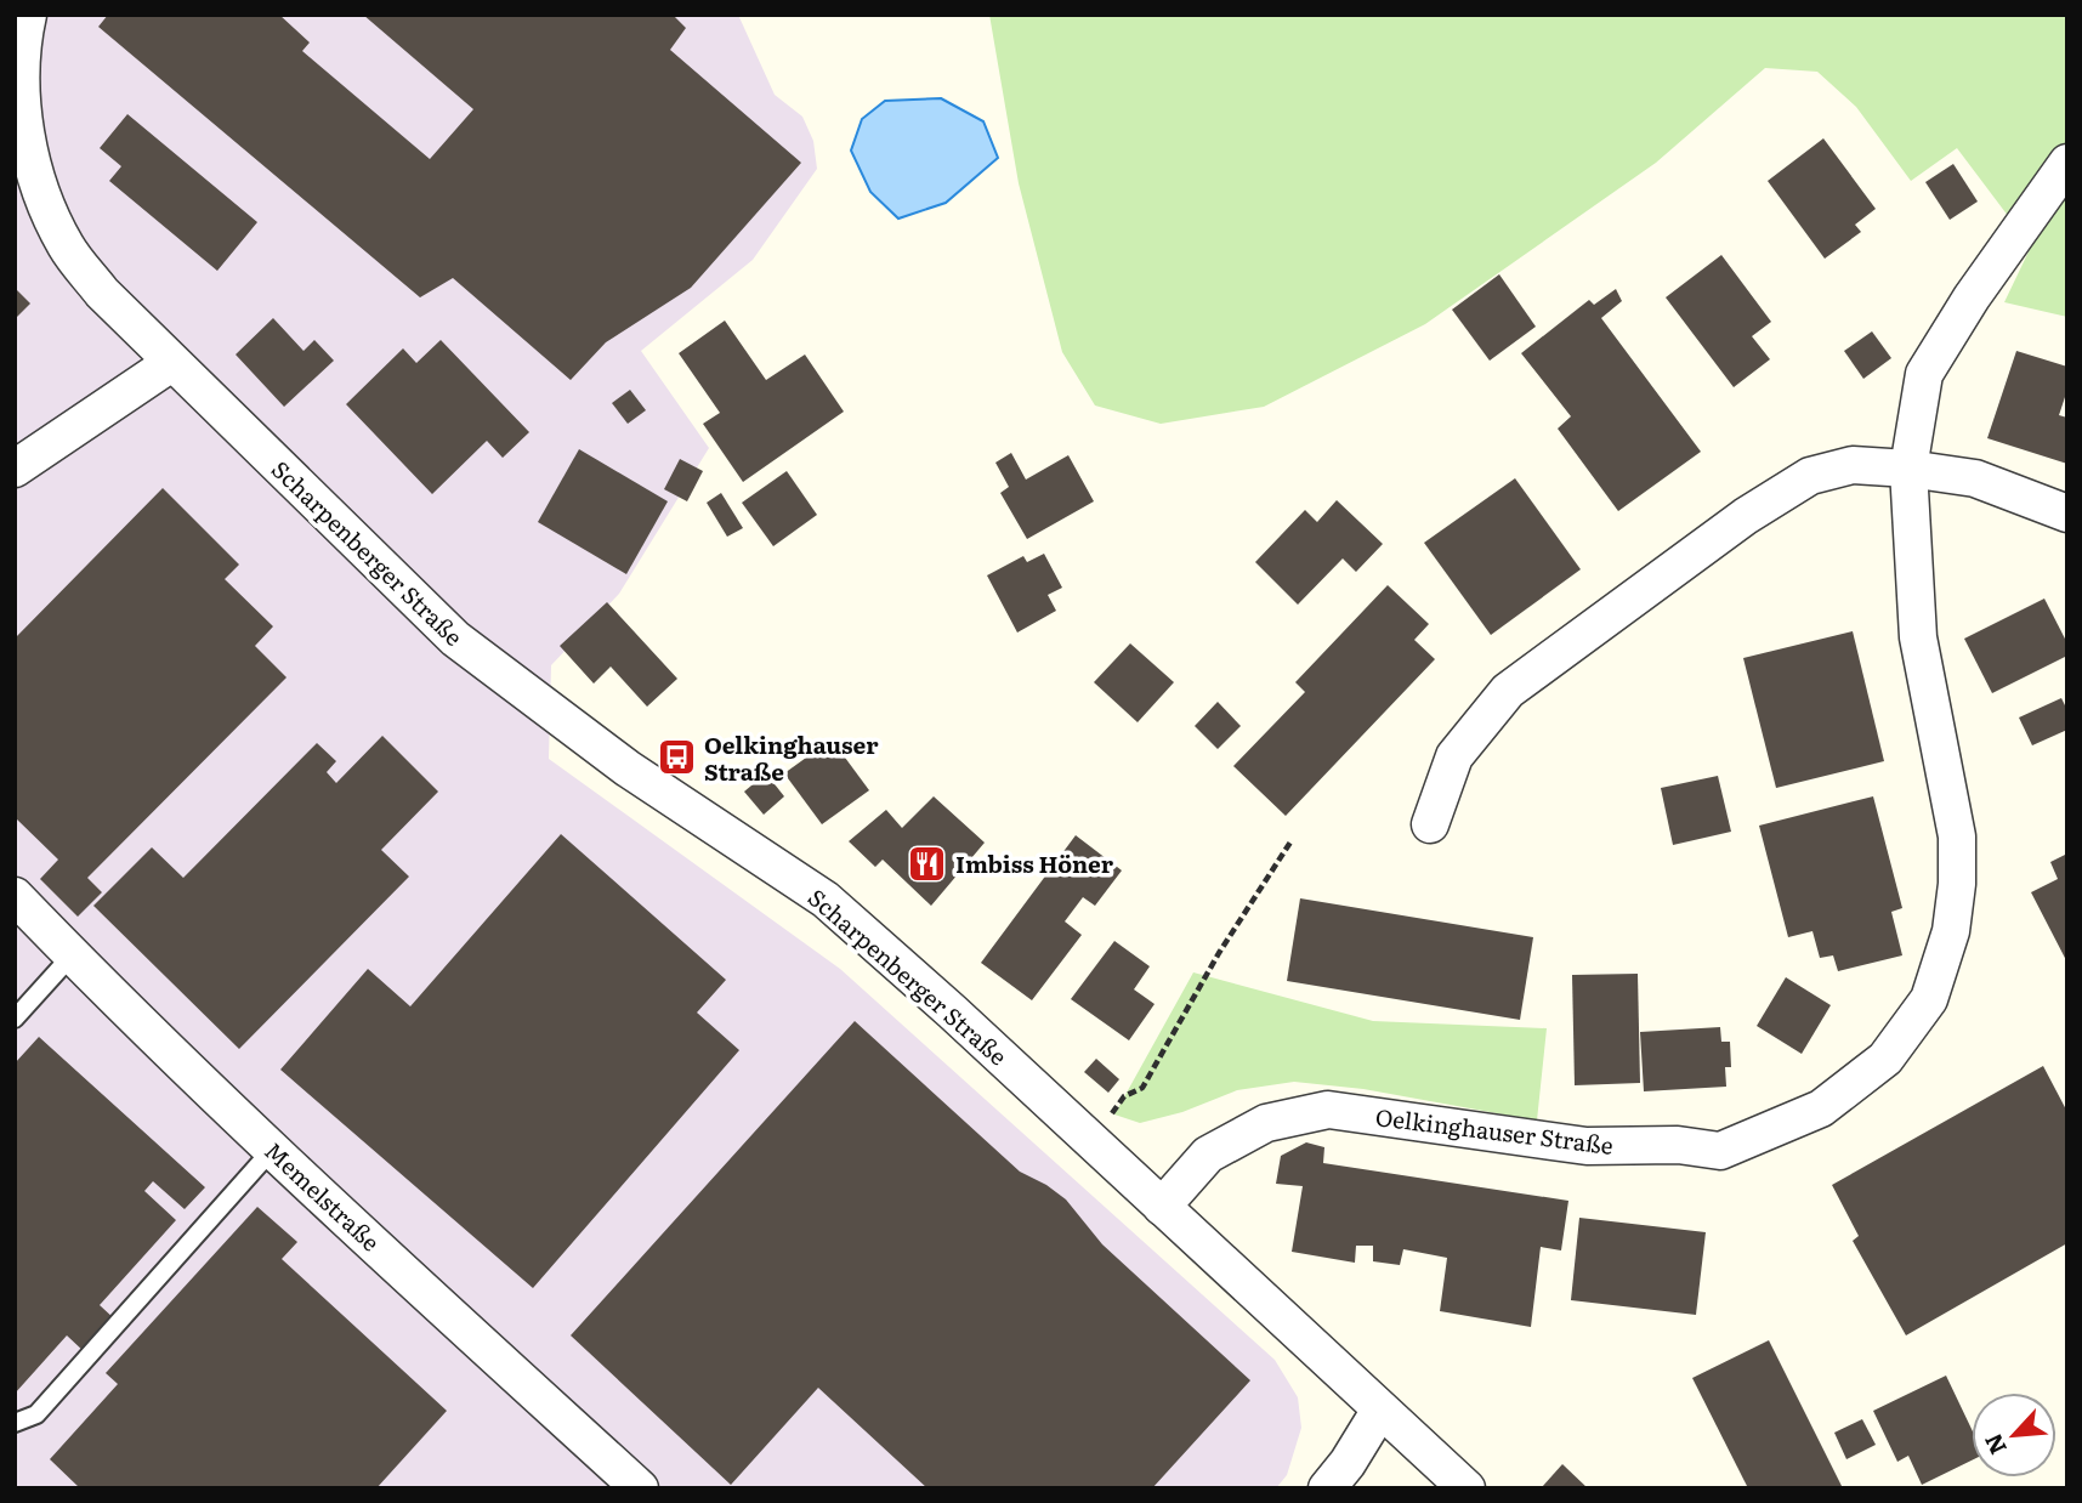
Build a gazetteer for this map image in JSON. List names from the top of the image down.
{
  "streets": {
    "street": ["Scharpenberger Straße", "Oelkinghauser Straße", "Memelstraße"]
  },
  "crossings": [
    ["Scharpenberger Straße", "Oelkinghauser Straße"]
  ],
  "places": {
    "bus stop": ["Oelkinghauser Straße"],
    "restaurant": ["Imbiss Höner"]
  },
  "north": "bottom left"
}
